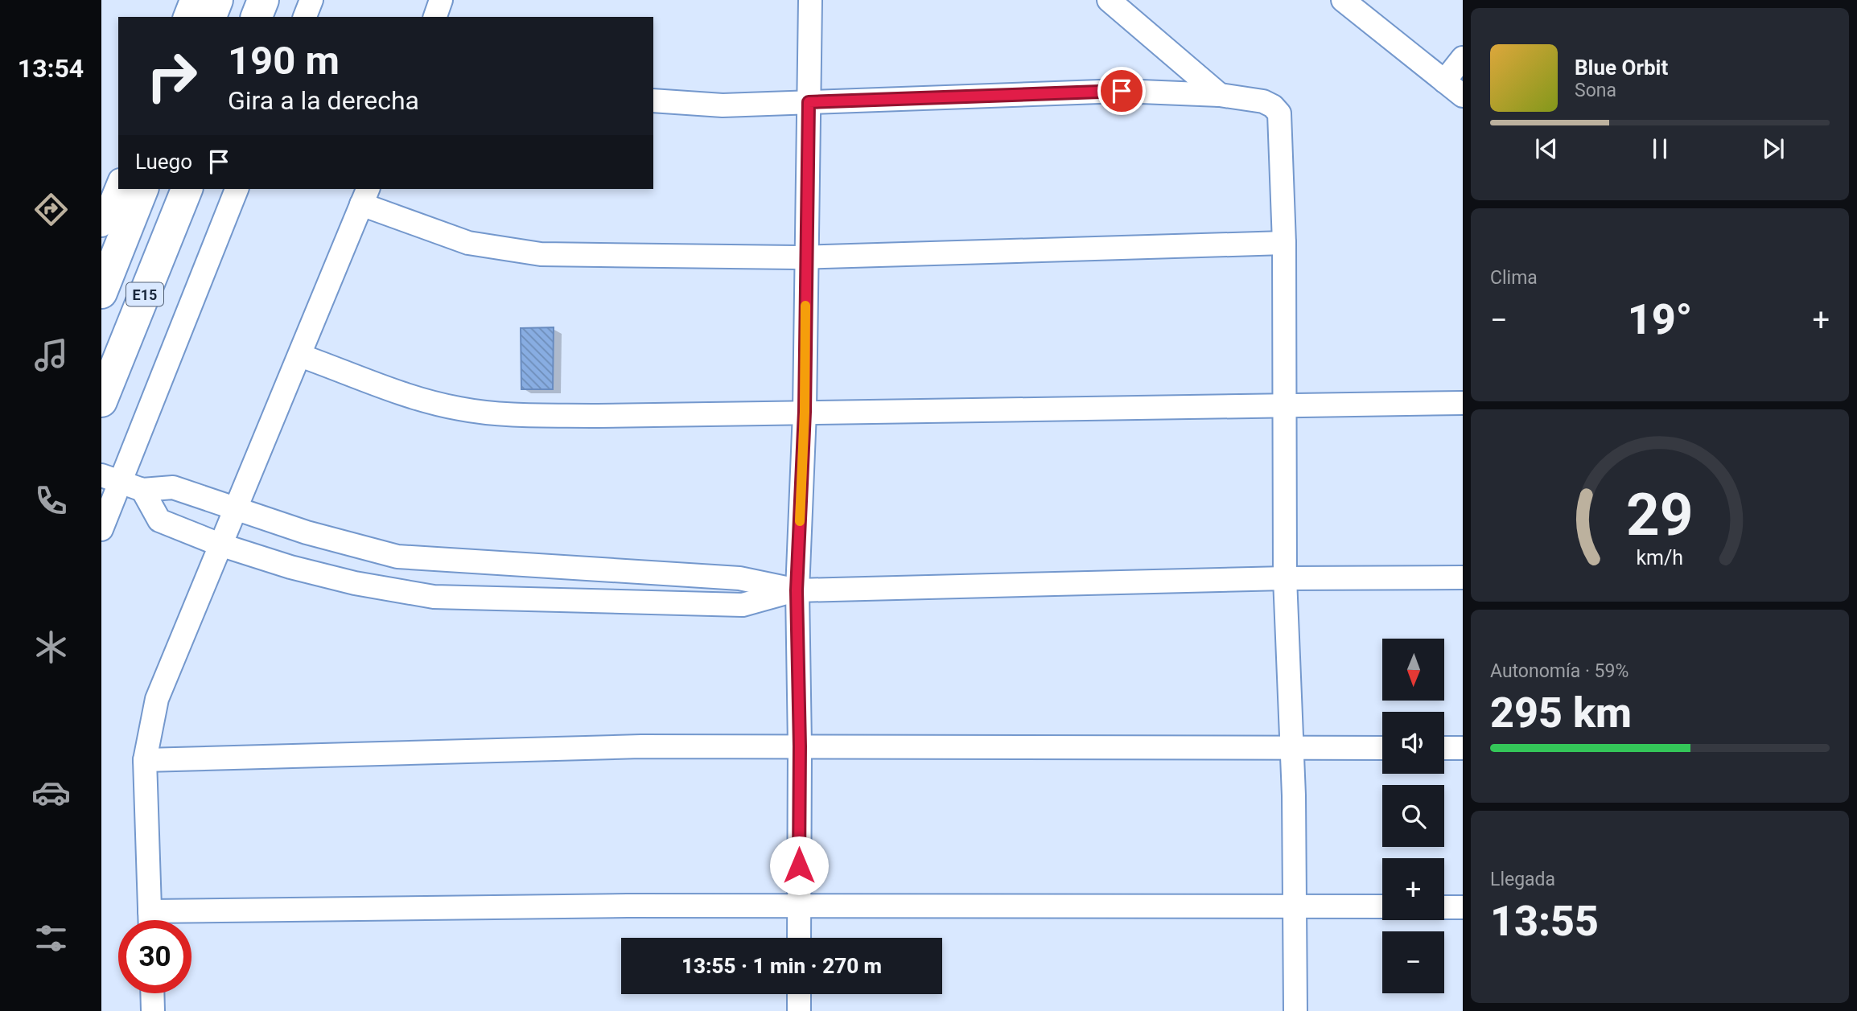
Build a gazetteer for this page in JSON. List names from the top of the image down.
{
  "streets": {
    "highway": ["E15"]
  },
  "north": "bottom",
  "page": {
    "tabs": "13:54",
    "turn": ["190 m", "Gira a la derecha"],
    "song": ["Blue Orbit", "Sona"],
    "then": "Luego",
    "tile": [
      "Clima",
      ["Autonomía · 59%", "295 km"],
      ["Llegada", "13:55"]
    ],
    "heat": ["−", "19°", "+"],
    "map_buttons": ["+", "−"],
    "limit": "30",
    "trip": "13:55 · 1 min · 270 m",
    "gauge": ["29", "km/h"]
  }
}
